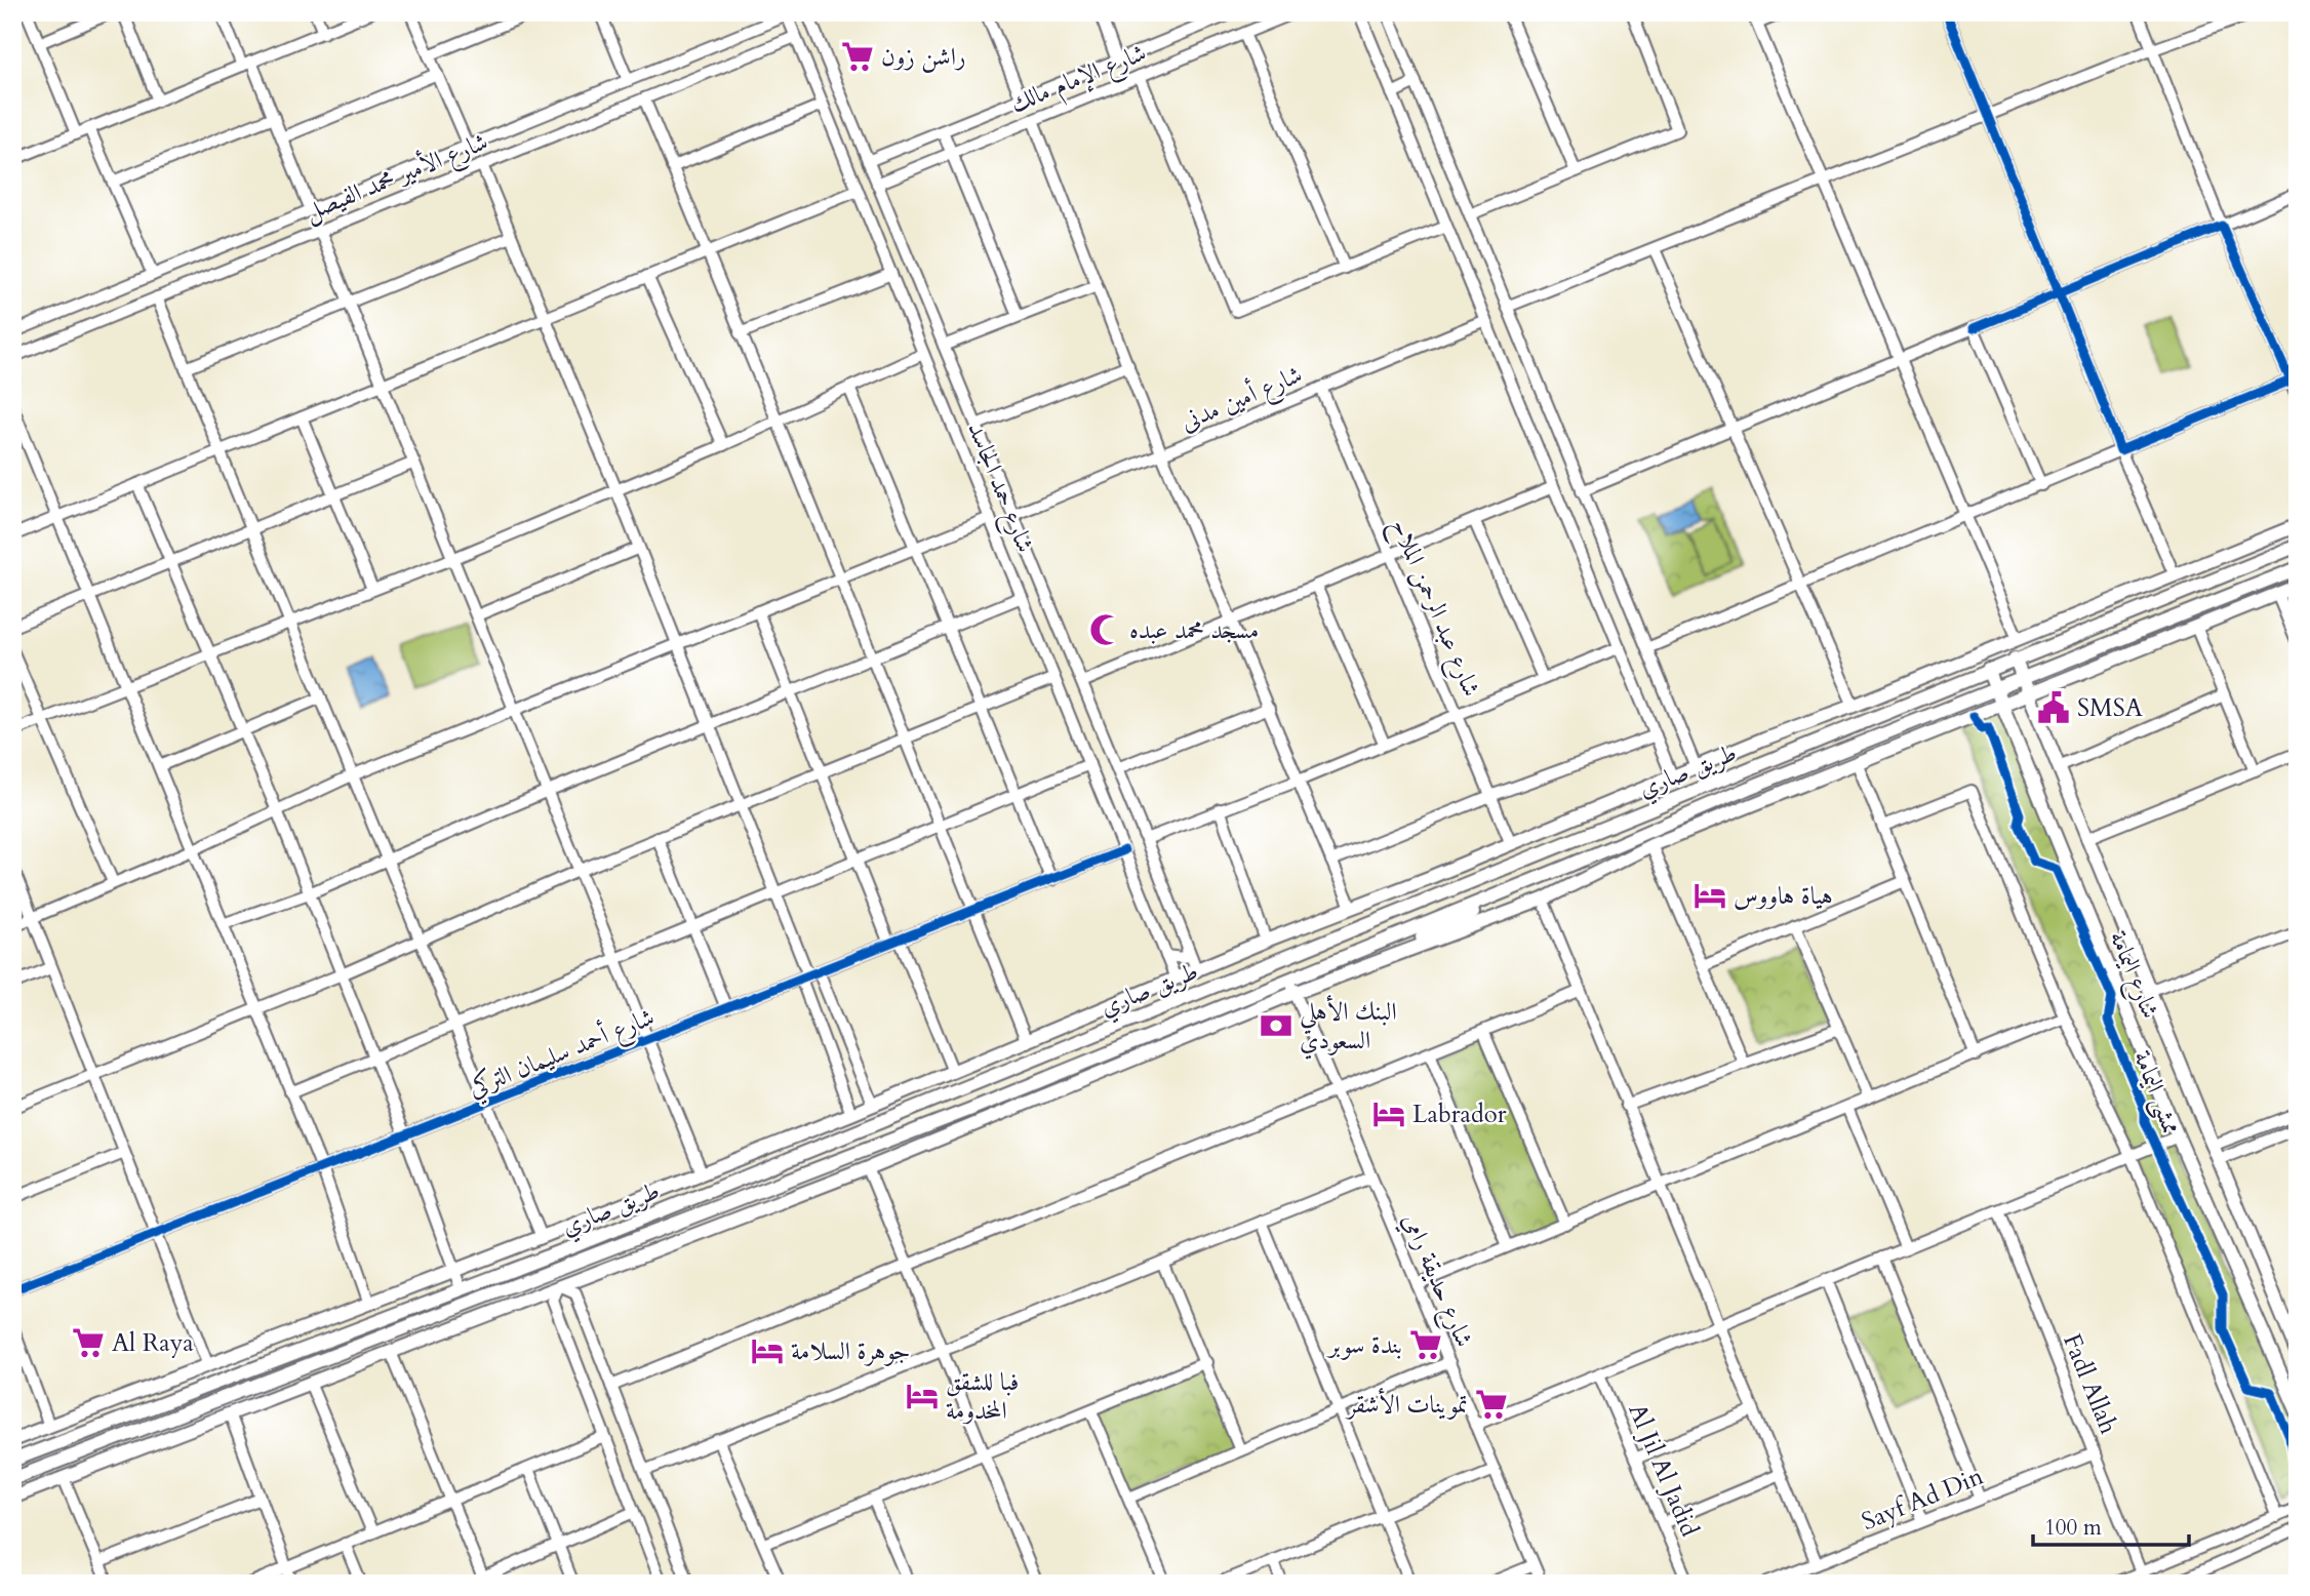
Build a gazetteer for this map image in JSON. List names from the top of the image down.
{
  "streets": {
    "main road": ["طريق صاري", "شارع اليمامة"],
    "street": [
      "شارع الإمام مالك",
      "شارع الأمير محمد الفيصل",
      "شارع أمين مدنى",
      "شارع حمد الجاسد",
      "شارع عبد الرحمن الملاح",
      "شارع أحمد سليمان التركي",
      "شارع حديقة رامي",
      "Fadl Allah",
      "Al Jil Al Jadid",
      "Sayf Ad Din"
    ],
    "cycle path": ["ممشى اليمامة"]
  },
  "crossings": [
    ["شارع الإمام مالك", "شارع حمد الجاسد"],
    ["شارع الأمير محمد الفيصل", "شارع حمد الجاسد"],
    ["شارع أمين مدنى", "شارع حمد الجاسد"],
    ["شارع أمين مدنى", "شارع عبد الرحمن الملاح"],
    ["شارع حمد الجاسد", "طريق صاري"],
    ["شارع حمد الجاسد", "شارع أحمد سليمان التركي"],
    ["شارع عبد الرحمن الملاح", "طريق صاري"],
    ["طريق صاري", "شارع اليمامة"],
    ["طريق صاري", "شارع حديقة رامي"],
    ["Fadl Allah", "Sayf Ad Din"]
  ],
  "places": {
    "supermarket": [
      "راشن زون",
      "Al Raya",
      "بندة سوبر",
      "تموينات الأشقر"
    ],
    "mosque": ["مسجد محمد عبده"],
    "public building": ["SMSA"],
    "hotel": [
      "هياة هاووس",
      "Labrador",
      "جوهرة السلامة",
      "فبا للشقق المخدومة"
    ],
    "bank": ["البنك الأهلي السعودي"]
  },
  "scale_bar": "100 m"
}
